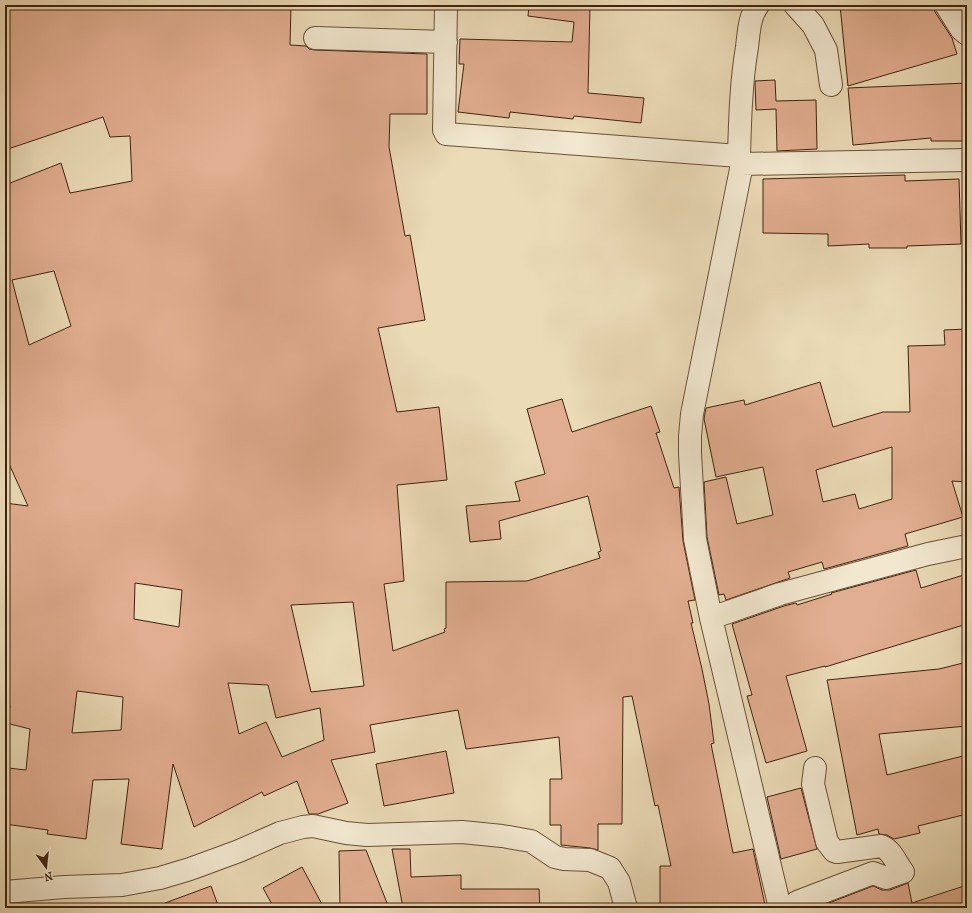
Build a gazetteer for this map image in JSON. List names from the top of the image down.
{
  "north": "bottom"
}
